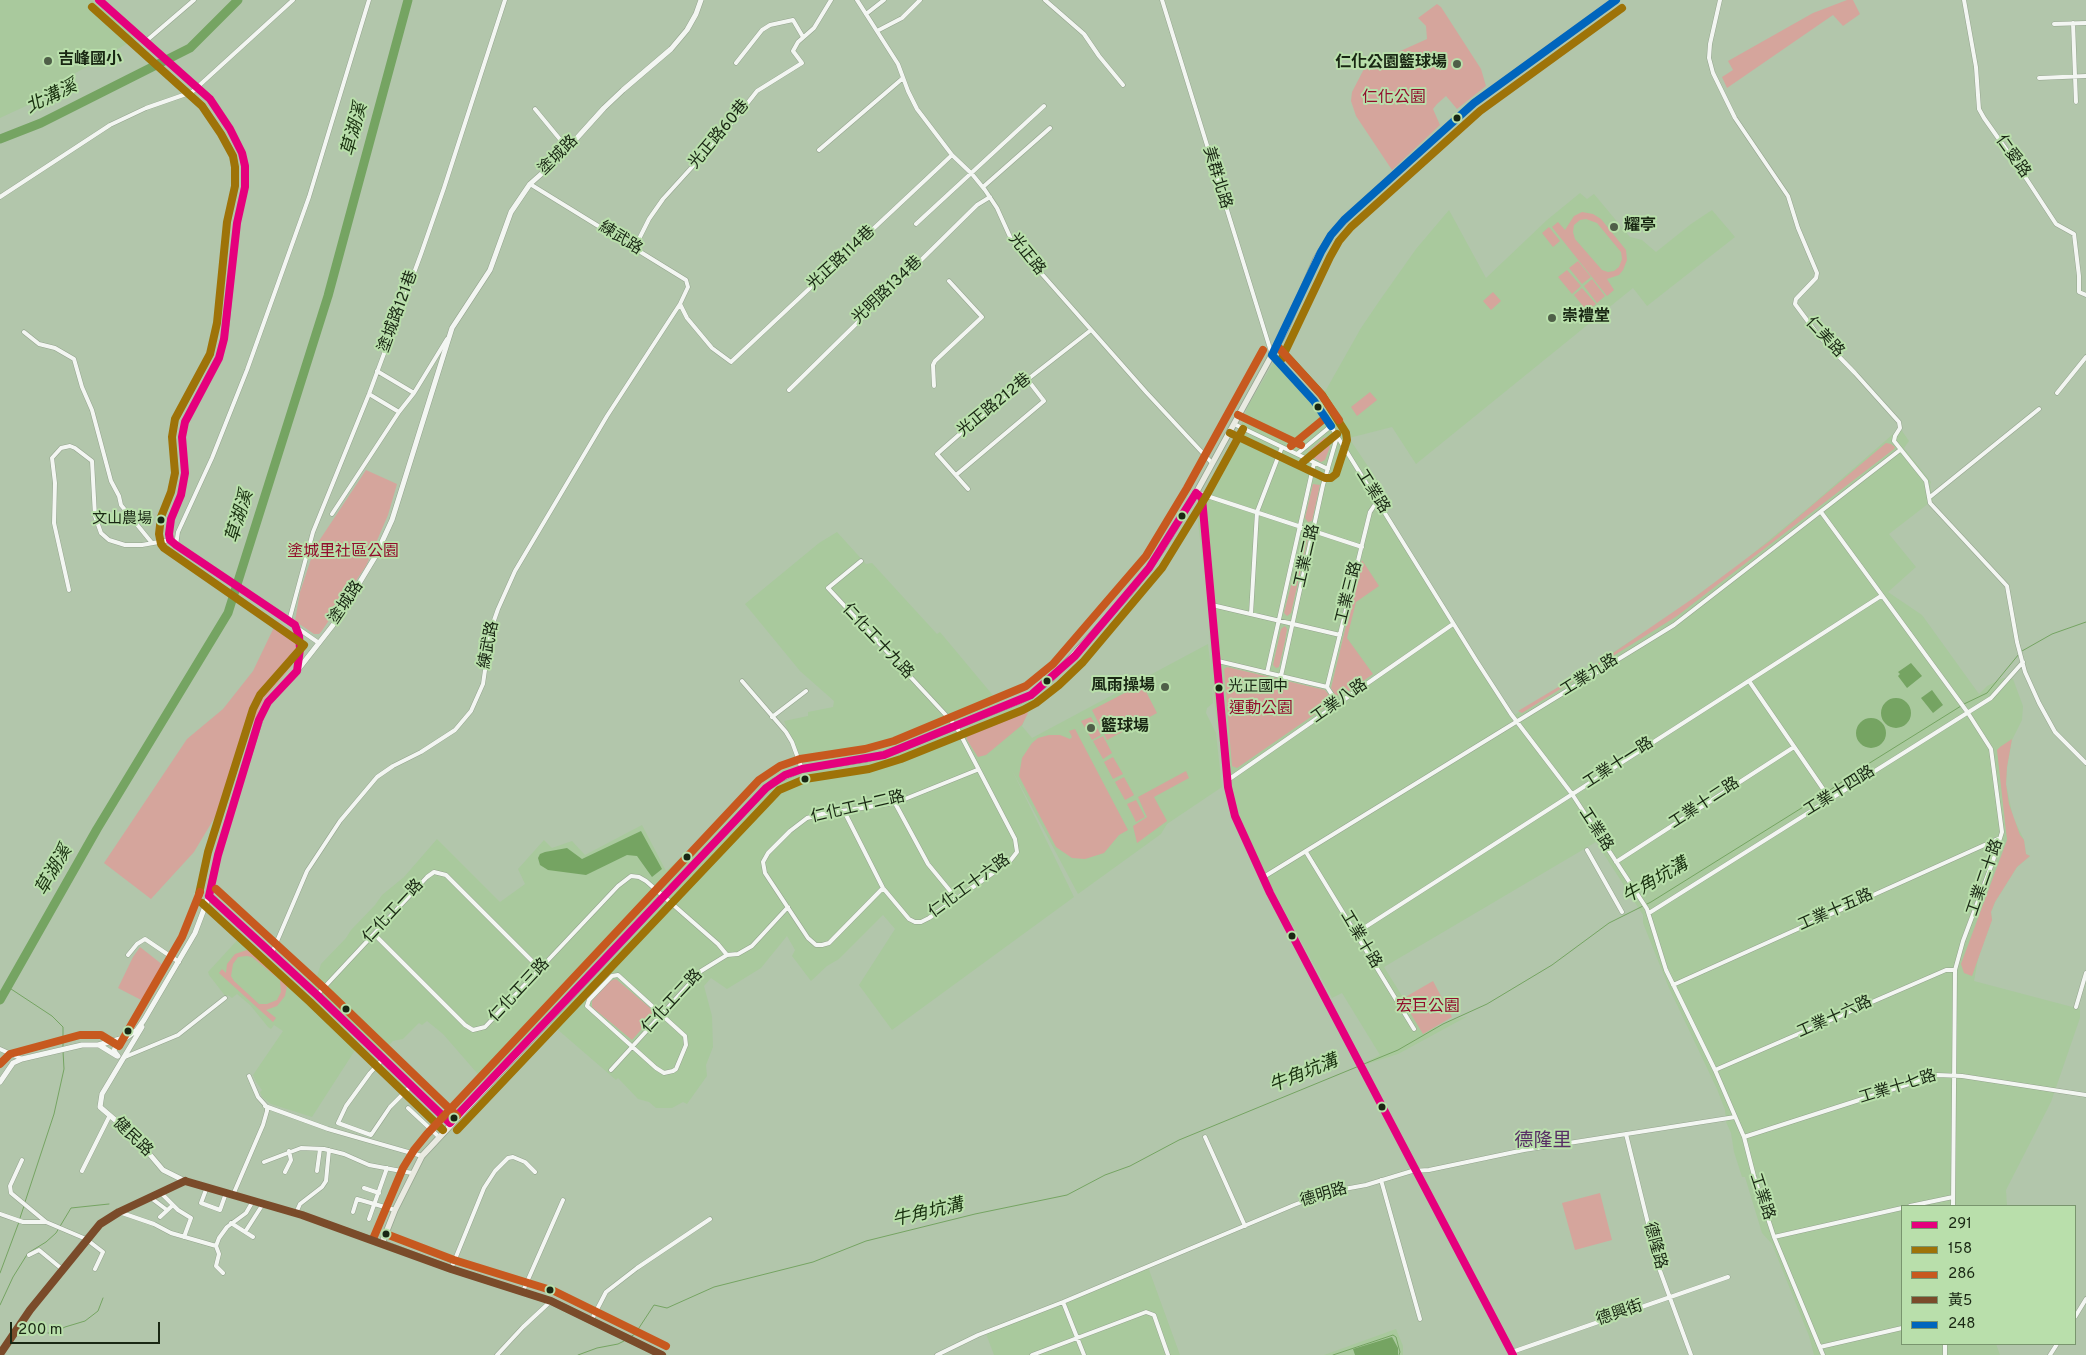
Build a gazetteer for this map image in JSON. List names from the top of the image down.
{
  "streets": {
    "main road": ["健民路"],
    "street": [
      "光正路60巷",
      "塗城路",
      "仁愛路",
      "美群北路",
      "練武路",
      "光正路",
      "光正路114巷",
      "光明路134巷",
      "塗城路121巷",
      "仁美路",
      "光正路212巷",
      "工業路",
      "工業二路",
      "工業三路",
      "仁化工十九路",
      "工業九路",
      "工業八路",
      "工業十一路",
      "工業十四路",
      "工業十二路",
      "仁化工十二路",
      "工業二十路",
      "仁化工十六路",
      "工業十五路",
      "仁化工一路",
      "工業十路",
      "仁化工三路",
      "仁化工二路",
      "工業十六路",
      "工業十七路",
      "德明路",
      "德隆路",
      "德興街"
    ]
  },
  "crossings": [
    ["光正路60巷", "練武路"],
    ["塗城路", "練武路"],
    ["塗城路", "健民路"],
    ["美群北路", "工業路"],
    ["練武路", "光正路114巷"],
    ["光正路", "光正路114巷"],
    ["光正路", "光明路134巷"],
    ["光正路", "光正路212巷"],
    ["仁美路", "工業九路"],
    ["工業路", "工業二路"],
    ["工業路", "工業三路"],
    ["工業路", "工業九路"],
    ["工業路", "工業八路"],
    ["工業路", "工業十一路"],
    ["工業路", "工業十四路"],
    ["工業路", "工業十二路"],
    ["工業路", "工業十五路"],
    ["工業路", "工業十六路"],
    ["工業路", "工業十七路"],
    ["工業路", "德明路"],
    ["仁化工十九路", "仁化工十六路"],
    ["工業九路", "工業二十路"],
    ["工業九路", "工業十路"],
    ["工業十一路", "工業二十路"],
    ["工業十一路", "工業十路"],
    ["工業十四路", "工業二十路"],
    ["仁化工十二路", "仁化工十六路"],
    ["仁化工十二路", "仁化工二路"],
    ["工業二十路", "工業十五路"],
    ["工業二十路", "工業十六路"],
    ["工業二十路", "工業十七路"],
    ["仁化工十六路", "仁化工二路"],
    ["仁化工一路", "仁化工三路"],
    ["仁化工三路", "仁化工二路"],
    ["德明路", "德隆路"],
    ["德隆路", "德興街"]
  ],
  "districts": ["德隆里"],
  "water": ["北溝溪", "草湖溪", "牛角坑溝"],
  "parks": [
    "仁化公園",
    "塗城里社區公園",
    "運動公園",
    "宏巨公園"
  ],
  "places": [
    "吉峰國小",
    "仁化公園籃球場",
    "耀亭",
    "崇禮堂",
    "文山農場",
    "風雨操場",
    "光正國中",
    "籃球場"
  ],
  "lines": [
    "transit line 291",
    "transit line 248",
    "transit line 158",
    "transit line 286",
    "transit line 黃5"
  ],
  "legend": [
    "291",
    "158",
    "286",
    "黃5",
    "248"
  ],
  "scale_bar": "200 m"
}
